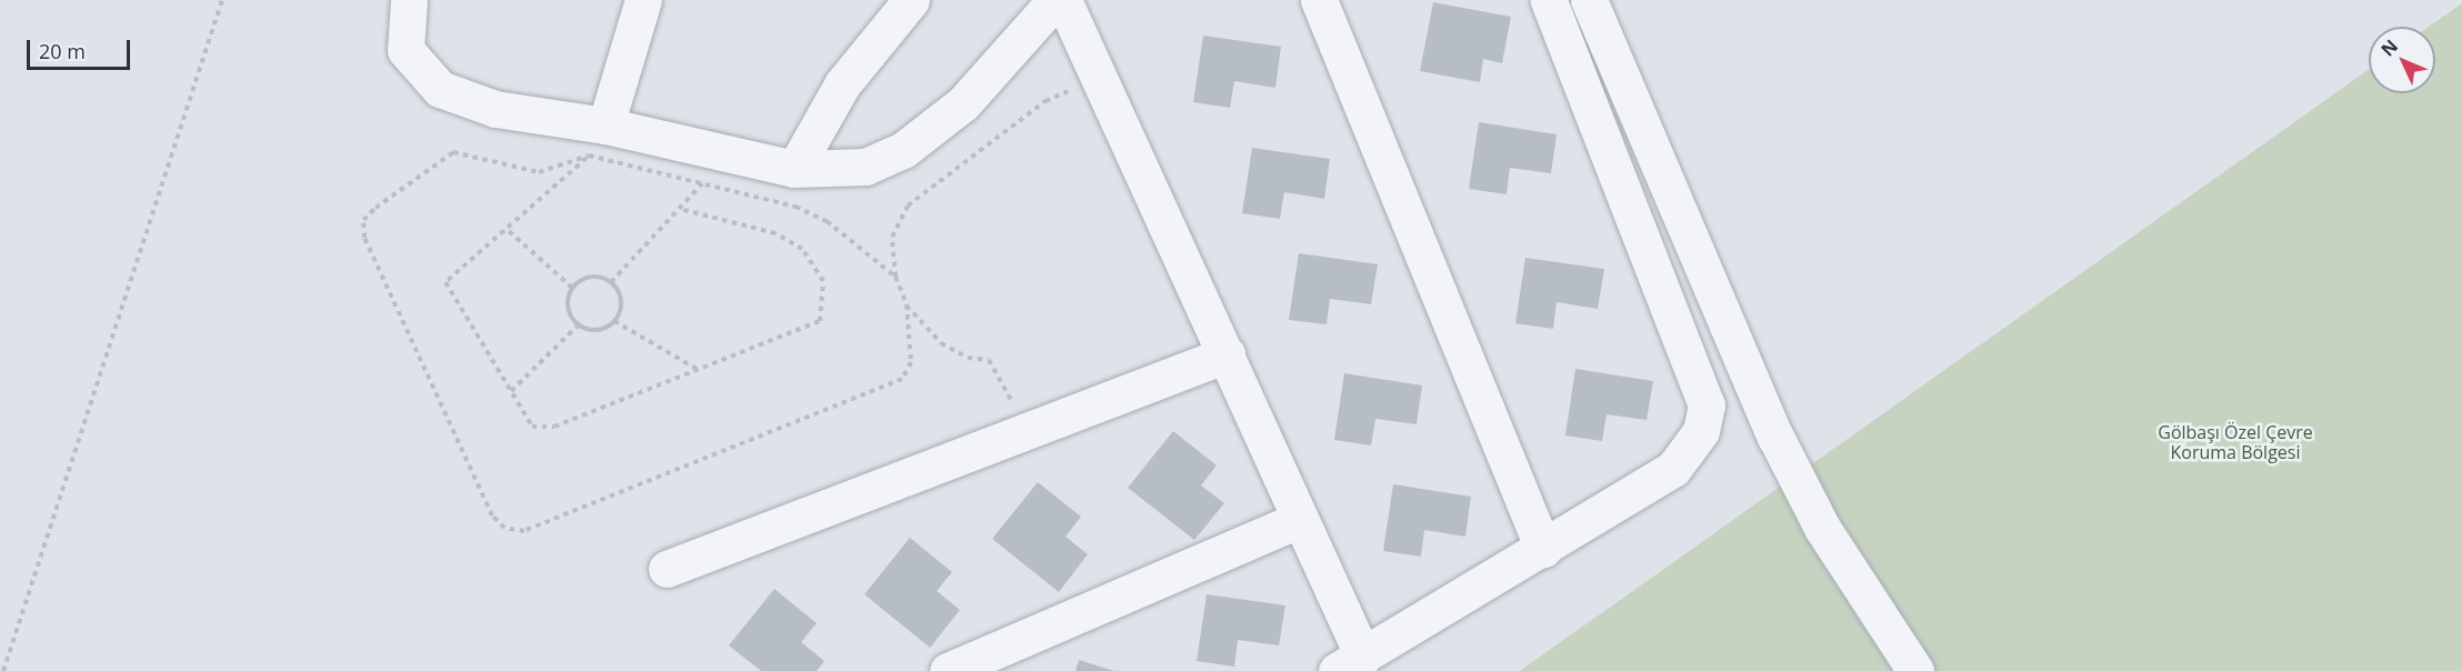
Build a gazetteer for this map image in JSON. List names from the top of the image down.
{
  "parks": ["Gölbaşı Özel Çevre Koruma Bölgesi"],
  "scale_bar": "20 m",
  "north": "top left"
}
